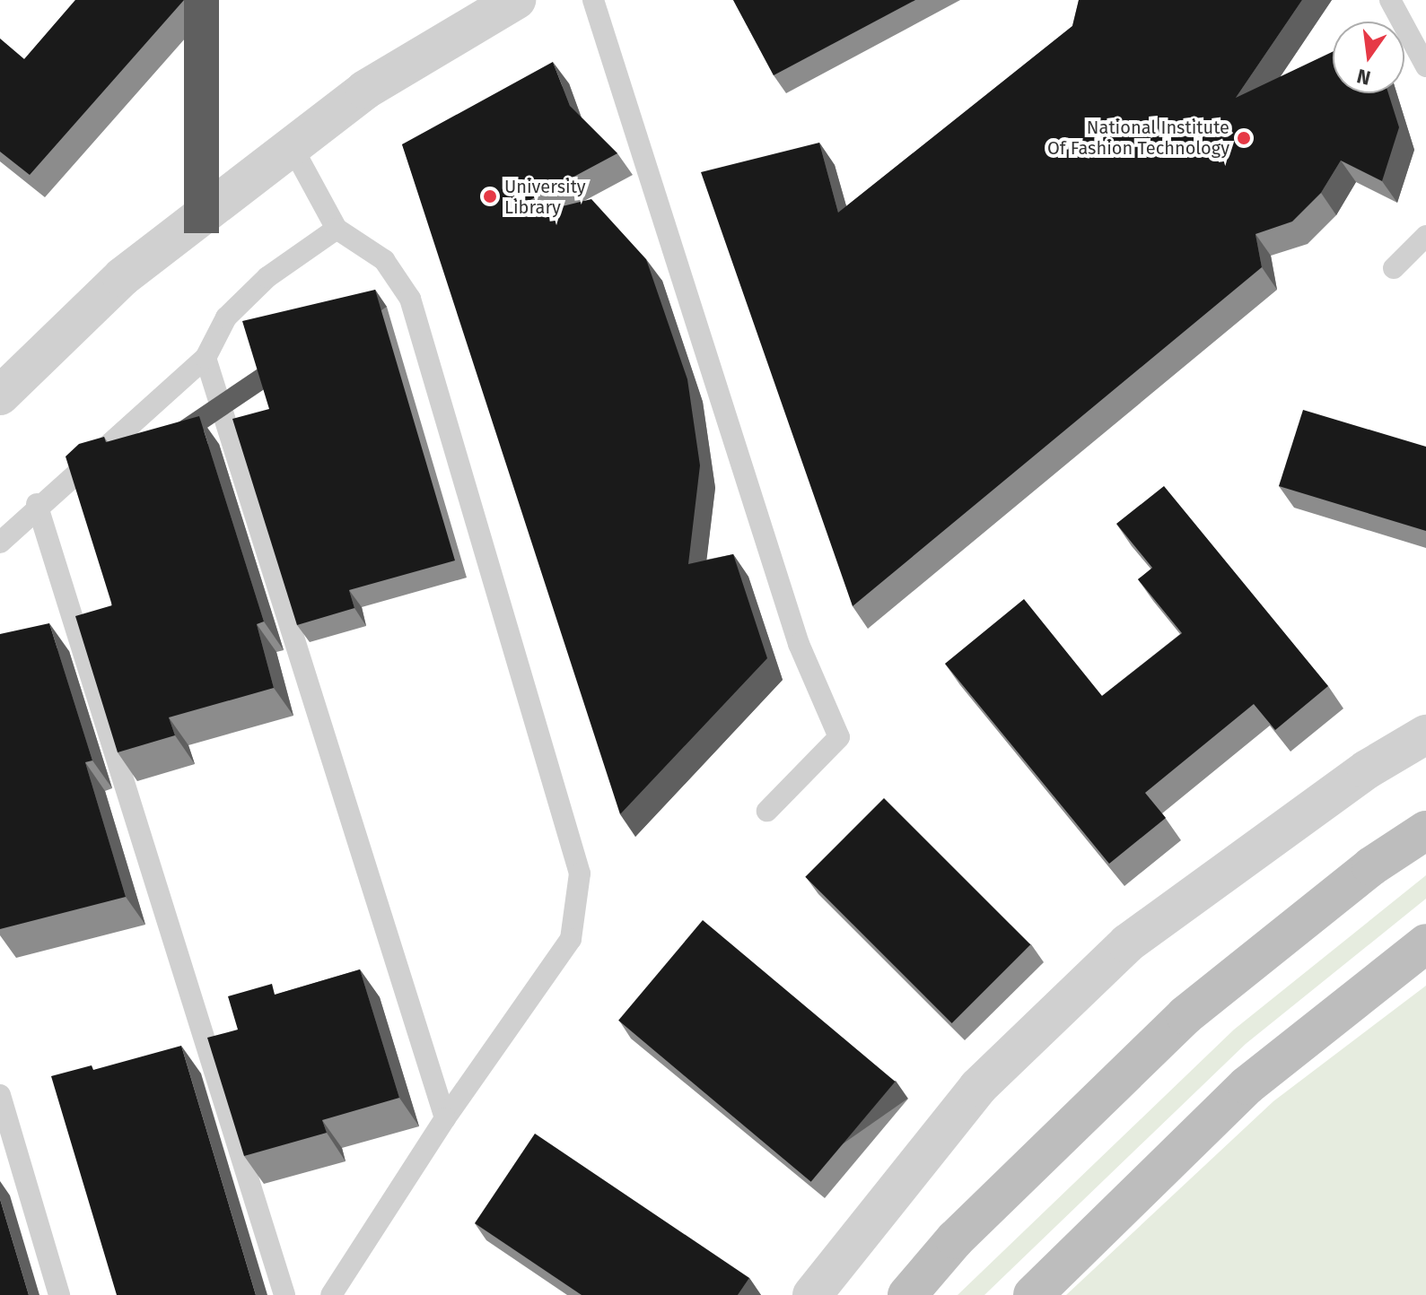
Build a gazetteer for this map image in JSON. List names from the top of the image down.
{
  "places": ["National Institute Of Fashion Technology", "University Library"],
  "north": "bottom"
}
